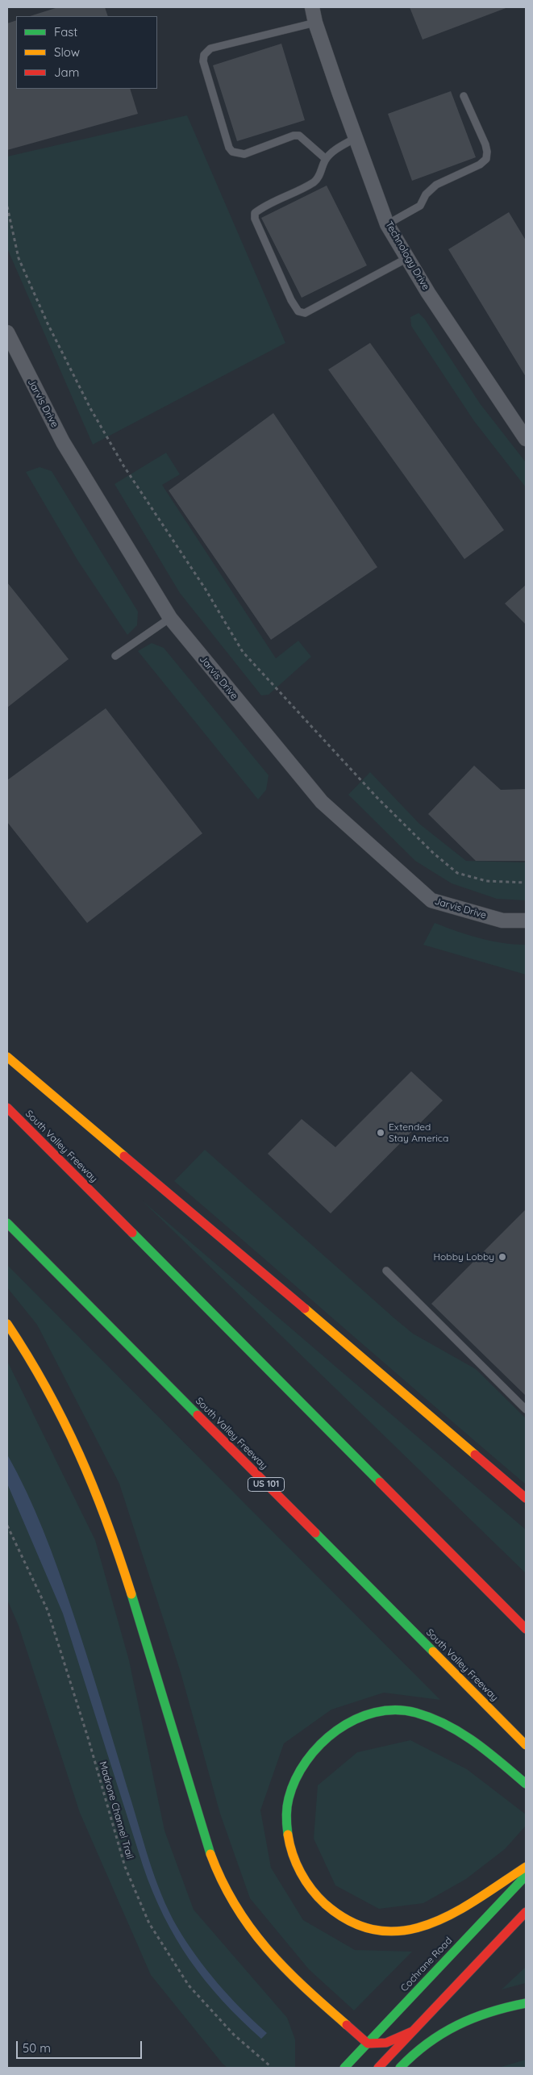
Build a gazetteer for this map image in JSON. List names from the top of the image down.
{
  "streets": {
    "main road": ["South Valley Freeway", "US 101", "Cochrane Road"],
    "street": ["Technology Drive", "Jarvis Drive"],
    "path": ["Madrone Channel Trail"]
  },
  "places": ["Extended Stay America", "Hobby Lobby"],
  "legend": ["Fast", "Slow", "Jam"],
  "scale_bar": "50 m"
}
